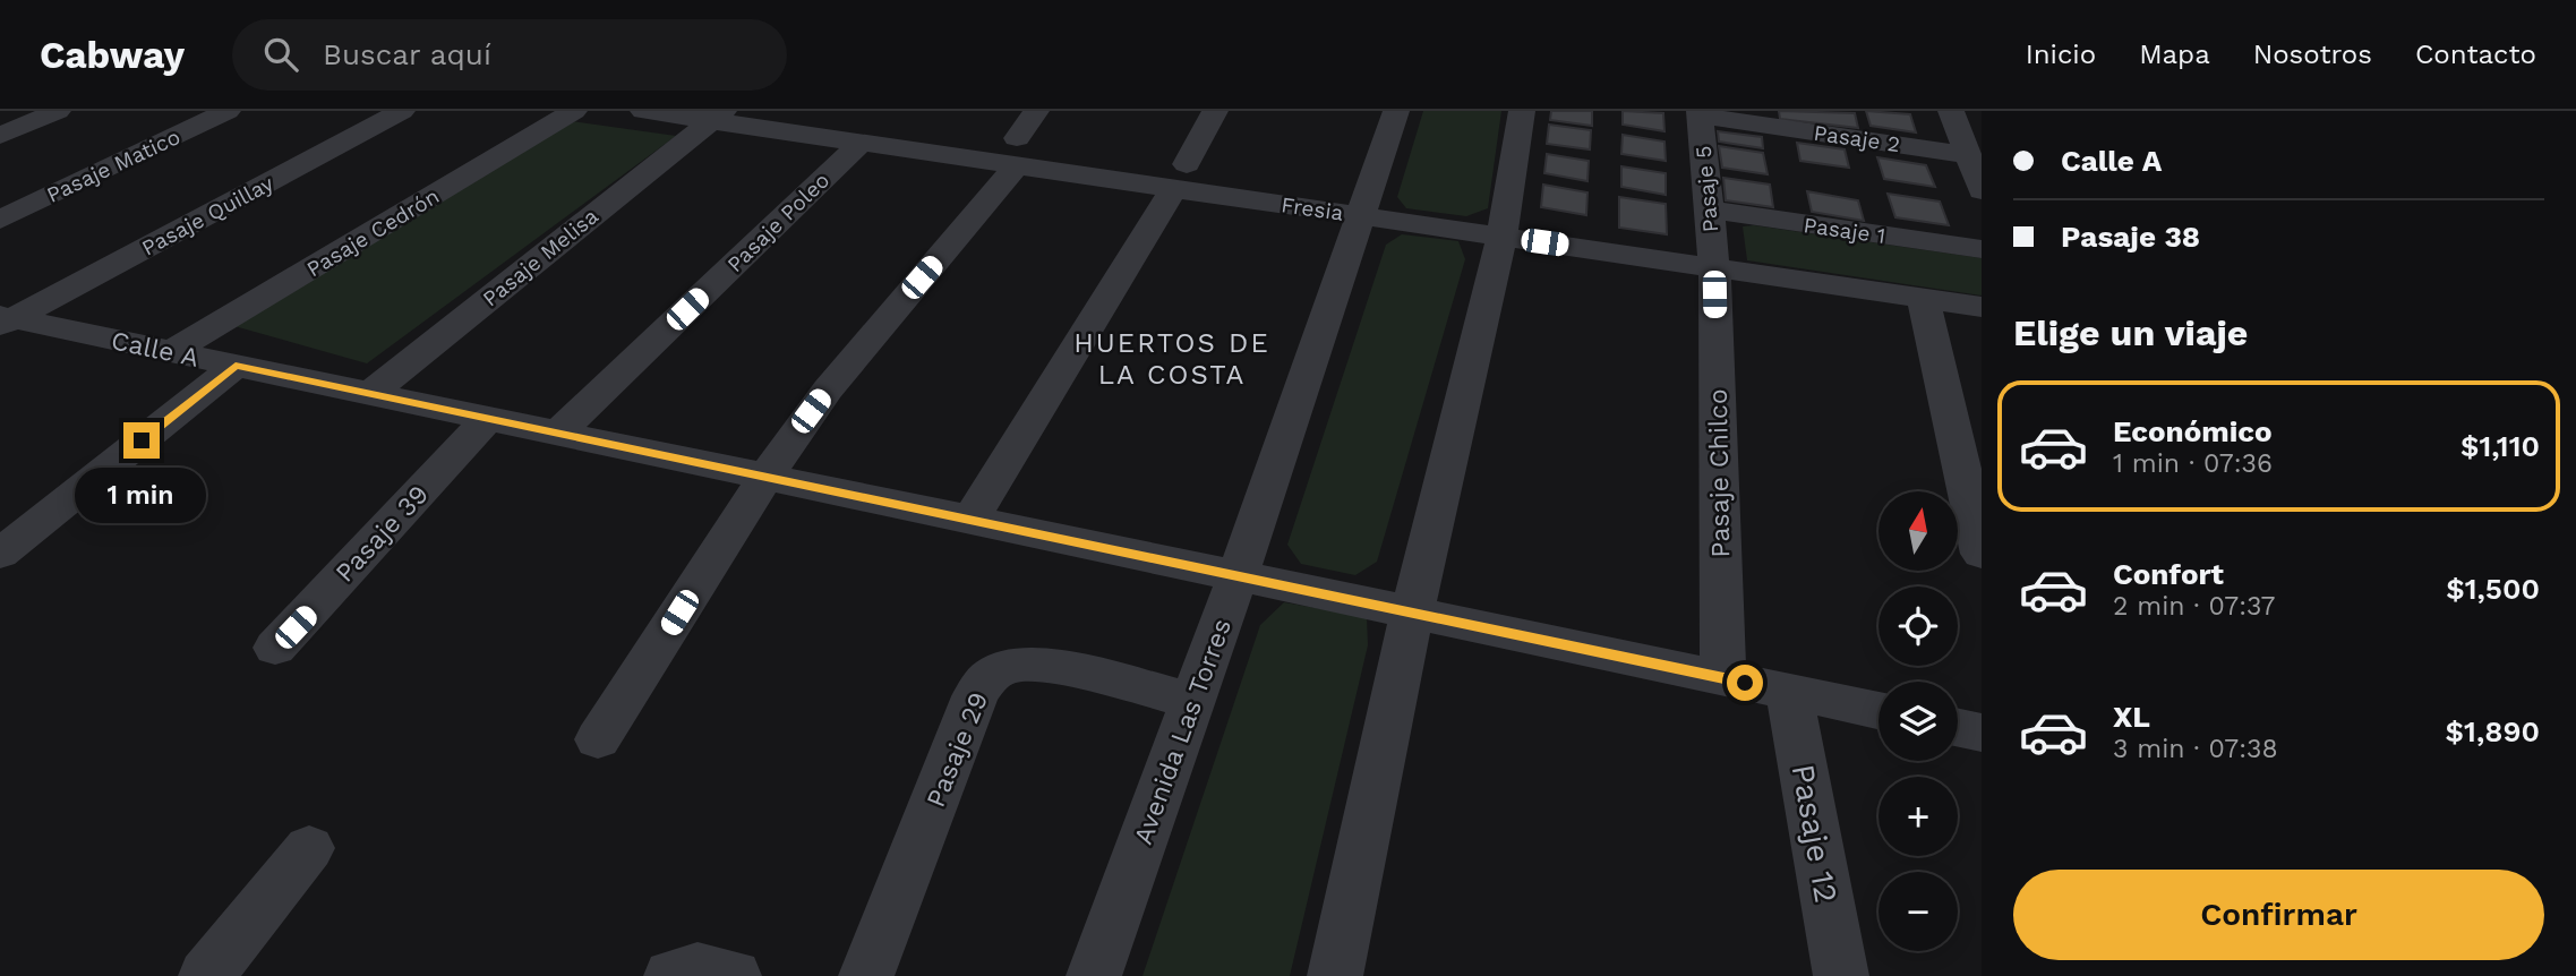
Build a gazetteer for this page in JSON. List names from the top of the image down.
{
  "streets": {
    "street": [
      "Pasaje 2",
      "Pasaje Matico",
      "Pasaje 5",
      "Fresia",
      "Pasaje Quillay",
      "Pasaje Poleo",
      "Pasaje 1",
      "Pasaje Cedrón",
      "Pasaje Melisa",
      "Calle A",
      "Pasaje Chilco",
      "Pasaje 39",
      "Avenida Las Torres",
      "Pasaje 29",
      "Pasaje 12"
    ]
  },
  "crossings": [
    ["Pasaje 2", "Pasaje 5"],
    ["Pasaje 5", "Fresia"],
    ["Pasaje 5", "Pasaje 1"],
    ["Pasaje 5", "Pasaje Chilco"],
    ["Fresia", "Pasaje Poleo"],
    ["Fresia", "Pasaje Melisa"],
    ["Fresia", "Pasaje Chilco"],
    ["Fresia", "Avenida Las Torres"],
    ["Pasaje Quillay", "Calle A"],
    ["Pasaje Poleo", "Calle A"],
    ["Pasaje Cedrón", "Calle A"],
    ["Pasaje Melisa", "Calle A"],
    ["Calle A", "Pasaje Chilco"],
    ["Calle A", "Pasaje 39"],
    ["Calle A", "Avenida Las Torres"],
    ["Calle A", "Pasaje 12"],
    ["Avenida Las Torres", "Pasaje 29"]
  ],
  "districts": ["HUERTOS DE LA COSTA"],
  "north": "top",
  "page": {
    "header": "Cabway",
    "search": "Buscar aquí",
    "nav": [
      "Inicio",
      "Mapa",
      "Nosotros",
      "Contacto"
    ],
    "banner": ["Calle A", "Pasaje 38"],
    "heading": "Elige un viaje",
    "list": [
      {
        "name": "Económico",
        "note": "1 min · 07:36",
        "value": "$1,110"
      },
      {
        "name": "Confort",
        "note": "2 min · 07:37",
        "value": "$1,500"
      },
      {
        "name": "XL",
        "note": "3 min · 07:38",
        "value": "$1,890"
      }
    ],
    "bubble": "1 min",
    "map_buttons": ["+", "−"],
    "buttons": "Confirmar"
  }
}
